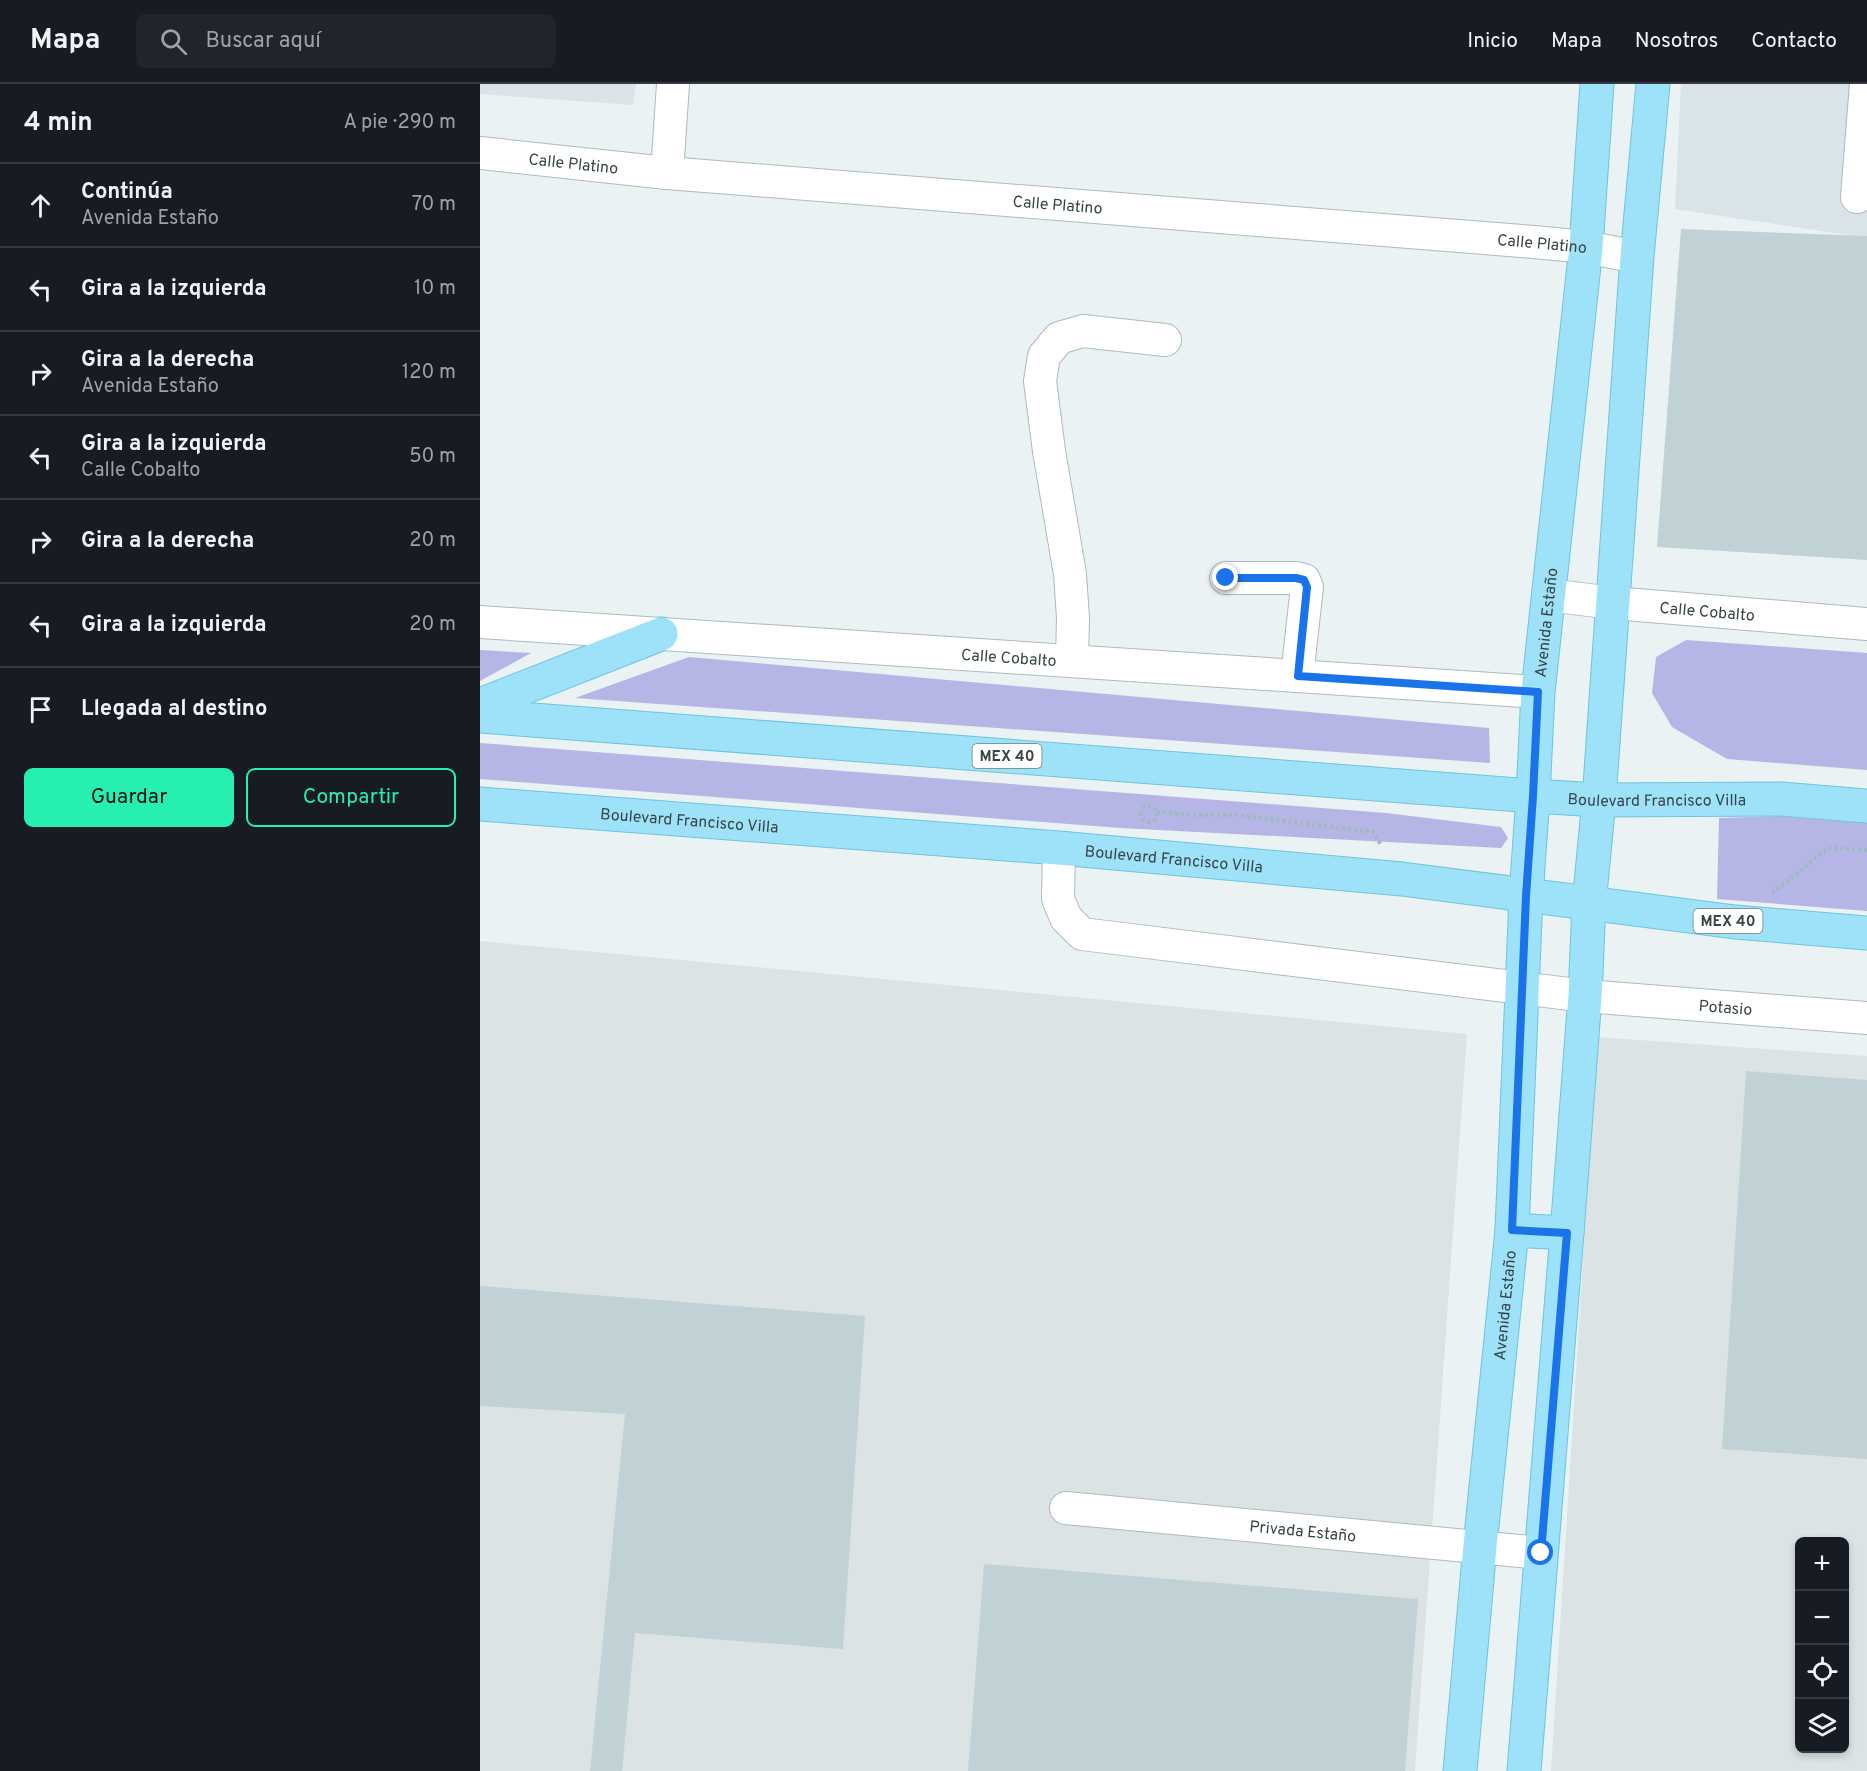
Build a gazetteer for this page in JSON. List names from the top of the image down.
{
  "streets": {
    "main road": ["Avenida Estaño", "MEX 40", "Boulevard Francisco Villa"],
    "street": [
      "Calle Platino",
      "Calle Cobalto",
      "Potasio",
      "Privada Estaño"
    ]
  },
  "crossings": [
    ["Calle Platino", "Avenida Estaño"],
    ["Calle Cobalto", "Avenida Estaño"],
    ["Avenida Estaño", "Boulevard Francisco Villa"],
    ["Avenida Estaño", "Potasio"],
    ["Avenida Estaño", "Privada Estaño"],
    ["Boulevard Francisco Villa", "Potasio"]
  ],
  "page": {
    "header": "Mapa",
    "search": "Buscar aquí",
    "nav": [
      "Inicio",
      "Mapa",
      "Nosotros",
      "Contacto"
    ],
    "heading": ["4 min", "A pie · 290 m"],
    "list": [
      ["Continúa", "Avenida Estaño", "70 m"],
      ["Gira a la izquierda", "10 m"],
      ["Gira a la derecha", "Avenida Estaño", "120 m"],
      ["Gira a la izquierda", "Calle Cobalto", "50 m"],
      ["Gira a la derecha", "20 m"],
      ["Gira a la izquierda", "20 m"],
      "Llegada al destino"
    ],
    "buttons": ["Guardar", "Compartir"],
    "map_buttons": ["+", "−"]
  }
}
